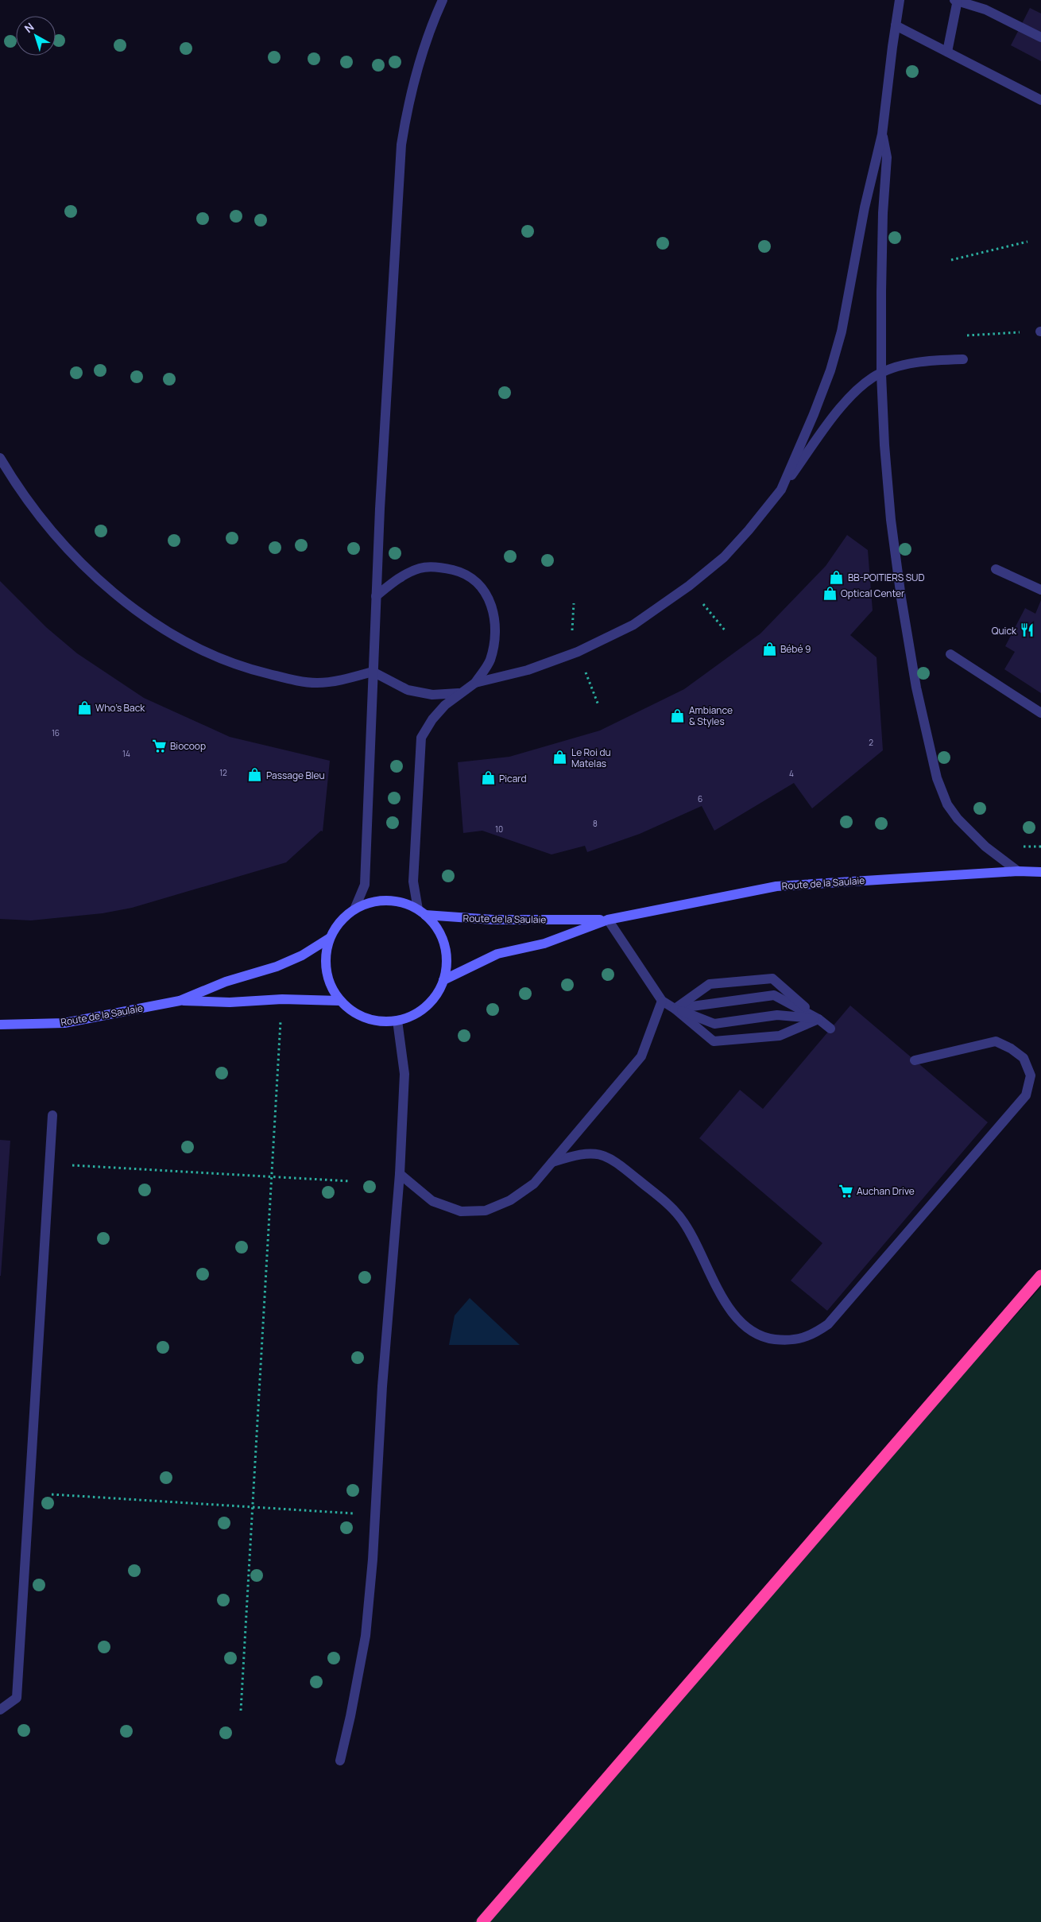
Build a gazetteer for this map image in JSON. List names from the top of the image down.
{
  "streets": {
    "street": ["Route de la Saulaie"]
  },
  "places": {
    "shop": [
      "BB-POITIERS SUD",
      "Optical Center",
      "Bébé 9",
      "Who's Back",
      "Ambiance & Styles",
      "Le Roi du Matelas",
      "Passage Bleu",
      "Picard"
    ],
    "restaurant": ["Quick"],
    "supermarket": ["Biocoop", "Auchan Drive"]
  },
  "house_numbers": [
    "16",
    "2",
    "14",
    "12",
    "4",
    "6",
    "8",
    "10"
  ],
  "north": "top left"
}
